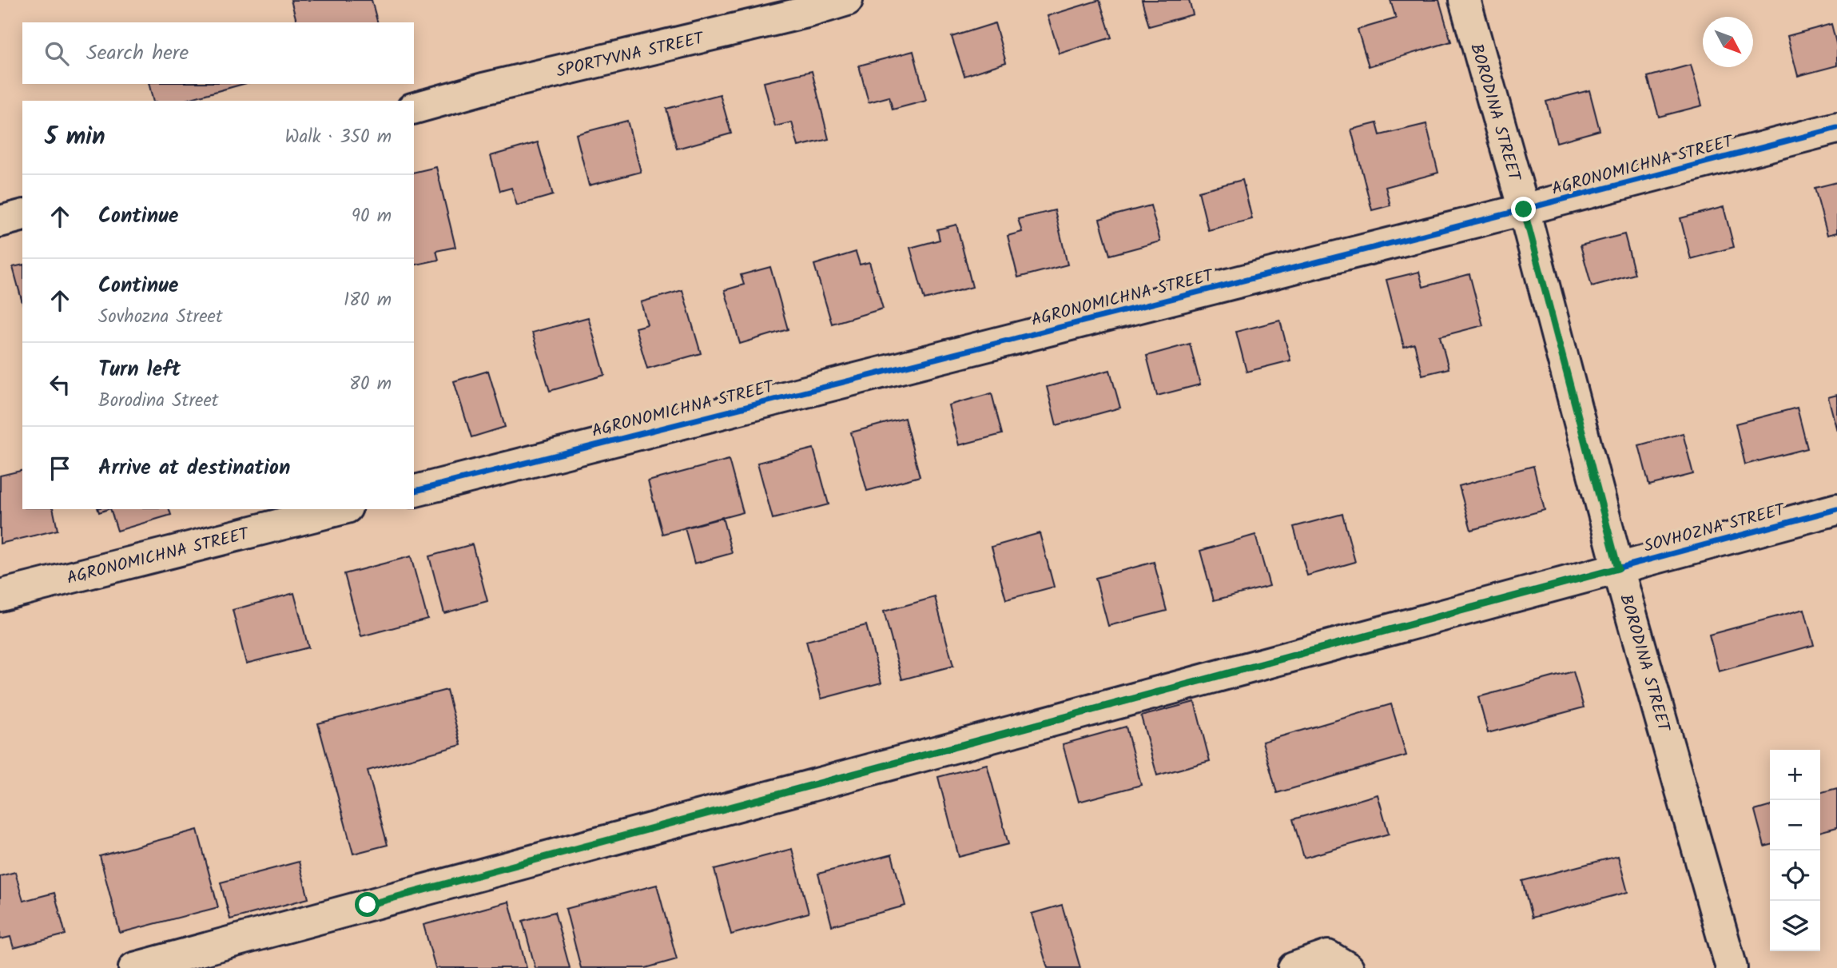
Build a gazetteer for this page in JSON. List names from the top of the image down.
{
  "streets": {
    "street": [
      "SPORTYVNA STREET",
      "BORODINA STREET",
      "AGRONOMICHNA STREET",
      "SOVHOZNA STREET"
    ]
  },
  "crossings": [
    ["BORODINA STREET", "AGRONOMICHNA STREET"],
    ["BORODINA STREET", "SOVHOZNA STREET"]
  ],
  "north": "bottom right",
  "page": {
    "search": "Search here",
    "heading": ["5 min", "Walk · 350 m"],
    "list": [
      ["Continue", "90 m"],
      ["Continue", "Sovhozna Street", "180 m"],
      ["Turn left", "Borodina Street", "80 m"],
      "Arrive at destination"
    ],
    "map_buttons": ["+", "−"]
  }
}
